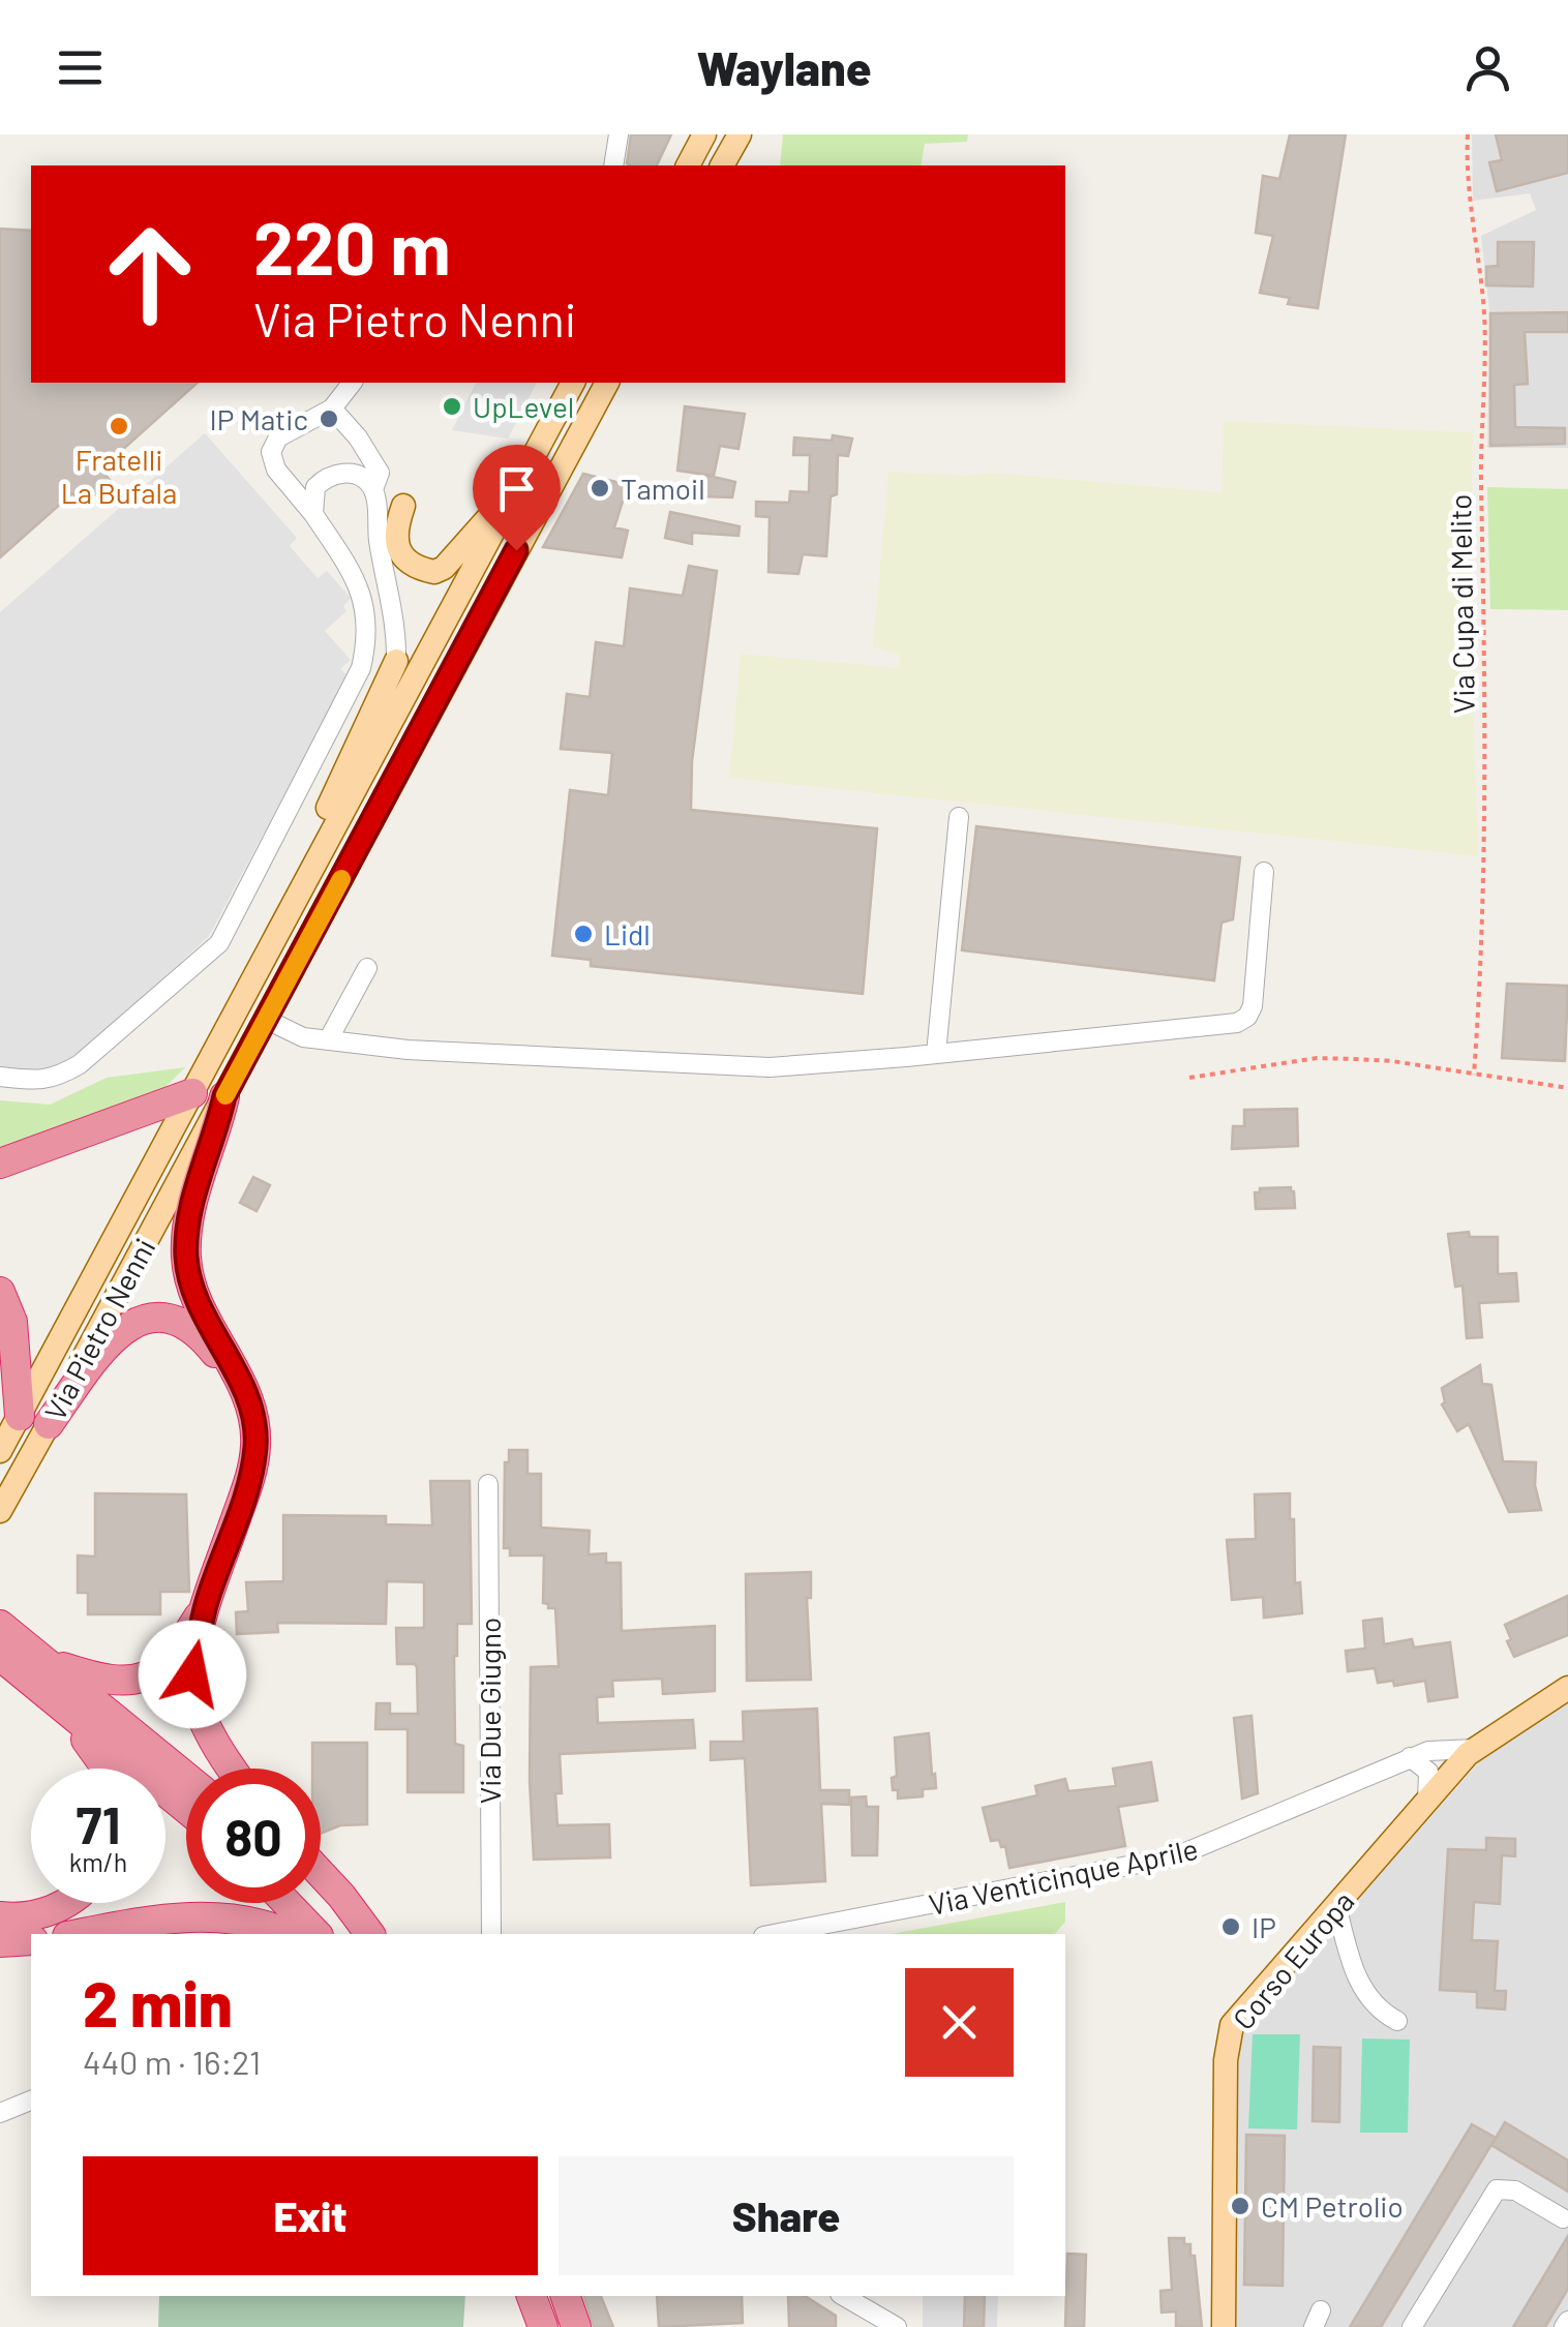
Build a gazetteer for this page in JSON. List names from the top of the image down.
{
  "streets": {
    "main road": ["Via Pietro Nenni", "Corso Europa"],
    "street": ["Via Due Giugno", "Via Venticinque Aprile"],
    "path": ["Via Cupa di Melito"]
  },
  "places": [
    "UpLevel",
    "IP Matic",
    "Fratelli La Bufala",
    "Tamoil",
    "Lidl",
    "IP",
    "CM Petrolio"
  ],
  "page": {
    "header": "Waylane",
    "turn": ["220 m", "Via Pietro Nenni"],
    "speed": "71 km/h",
    "limit": "80",
    "heading": ["2 min", "440 m · 16:21"],
    "buttons": ["Exit", "Share"]
  }
}
